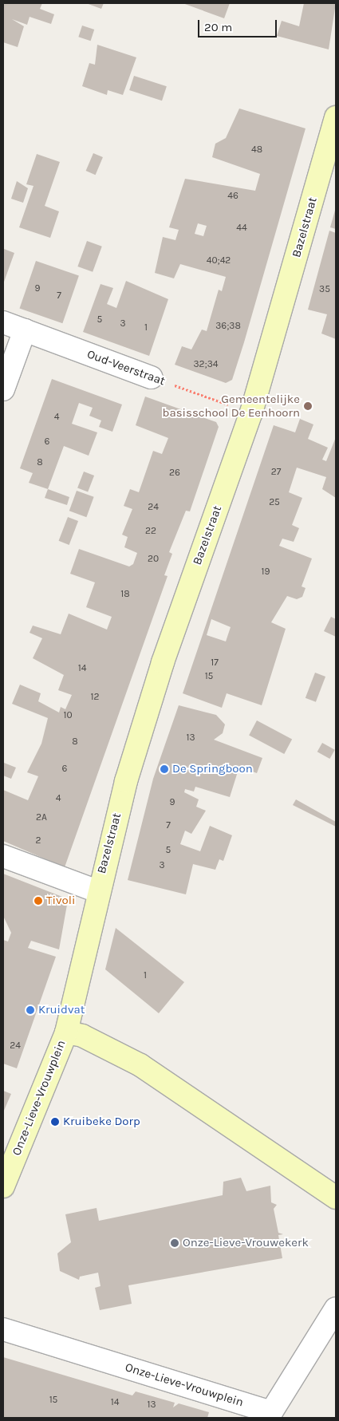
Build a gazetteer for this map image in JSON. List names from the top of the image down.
{
  "streets": {
    "main road": ["Bazelstraat", "Onze-Lieve-Vrouwplein"],
    "street": ["Oud-Veerstraat"]
  },
  "crossings": [
    ["Bazelstraat", "Oud-Veerstraat"],
    ["Bazelstraat", "Onze-Lieve-Vrouwplein"]
  ],
  "places": [
    "Gemeentelijke basisschool De Eenhoorn",
    "De Springboon",
    "Tivoli",
    "Kruidvat",
    "Kruibeke Dorp",
    "Onze-Lieve-Vrouwekerk"
  ],
  "house_numbers": [
    "48",
    "46",
    "44",
    "40;42",
    "9",
    "35",
    "7",
    "5",
    "3",
    "36;38",
    "1",
    "32;34",
    "4",
    "6",
    "8",
    "27",
    "26",
    "25",
    "24",
    "22",
    "20",
    "19",
    "18",
    "17",
    "14",
    "15",
    "12",
    "10",
    "13",
    "8",
    "6",
    "4",
    "9",
    "2A",
    "7",
    "2",
    "5",
    "3",
    "1",
    "24",
    "15",
    "14",
    "13"
  ],
  "scale_bar": "20 m"
}
